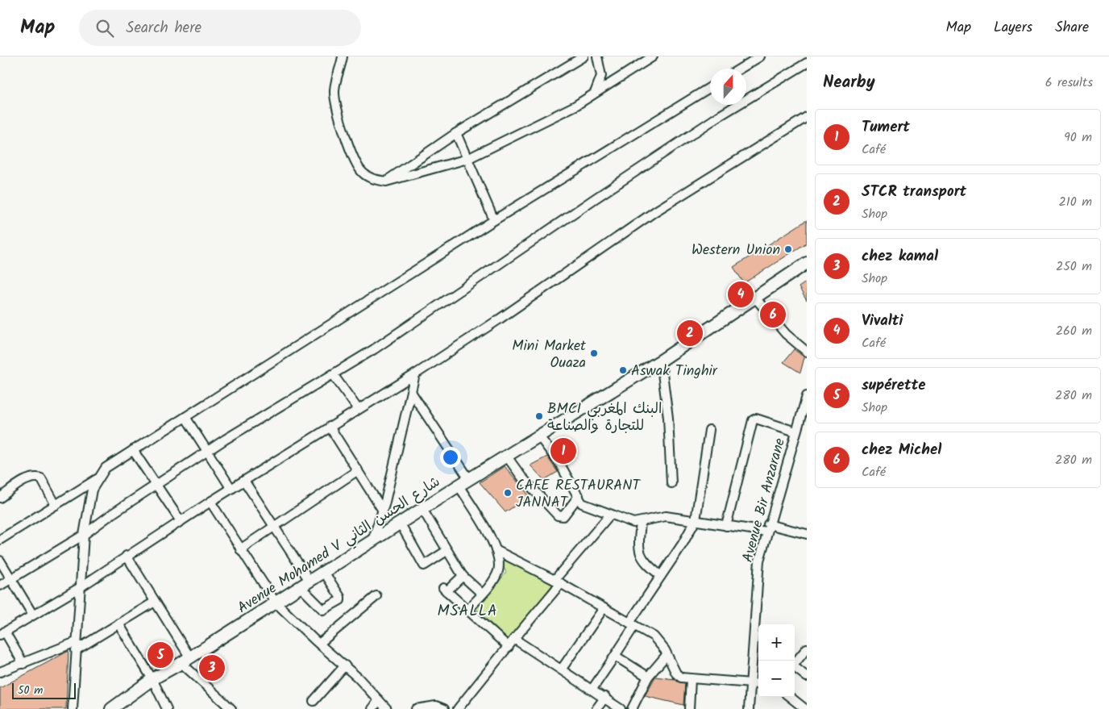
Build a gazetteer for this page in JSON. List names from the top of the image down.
{
  "streets": {
    "main road": ["Avenue Mohamed V شارع الحسن الثاني"],
    "street": ["Avenue Bir Anzarane"]
  },
  "districts": ["MSALLA"],
  "places": [
    "Western Union",
    "Mini Market Ouaza",
    "Aswak Tinghir",
    "BMCI البنك المغربي للتجارة والصناعة",
    "CAFE RESTAURANT JANNAT"
  ],
  "scale_bar": "50 m",
  "north": "top",
  "page": {
    "header": "Map",
    "search": "Search here",
    "nav": ["Map", "Layers", "Share"],
    "heading": ["Nearby", "6 results"],
    "list": [
      {
        "mark": "1",
        "name": "Tumert",
        "note": "Café",
        "value": "90 m"
      },
      {
        "mark": "2",
        "name": "STCR transport",
        "note": "Shop",
        "value": "210 m"
      },
      {
        "mark": "3",
        "name": "chez kamal",
        "note": "Shop",
        "value": "250 m"
      },
      {
        "mark": "4",
        "name": "Vivalti",
        "note": "Café",
        "value": "260 m"
      },
      {
        "mark": "5",
        "name": "supérette",
        "note": "Shop",
        "value": "280 m"
      },
      {
        "mark": "6",
        "name": "chez Michel",
        "note": "Café",
        "value": "280 m"
      }
    ],
    "pins": [
      "4",
      "6",
      "2",
      "1",
      "5",
      "3"
    ],
    "map_buttons": ["+", "−"],
    "scale": "50 m"
  }
}
